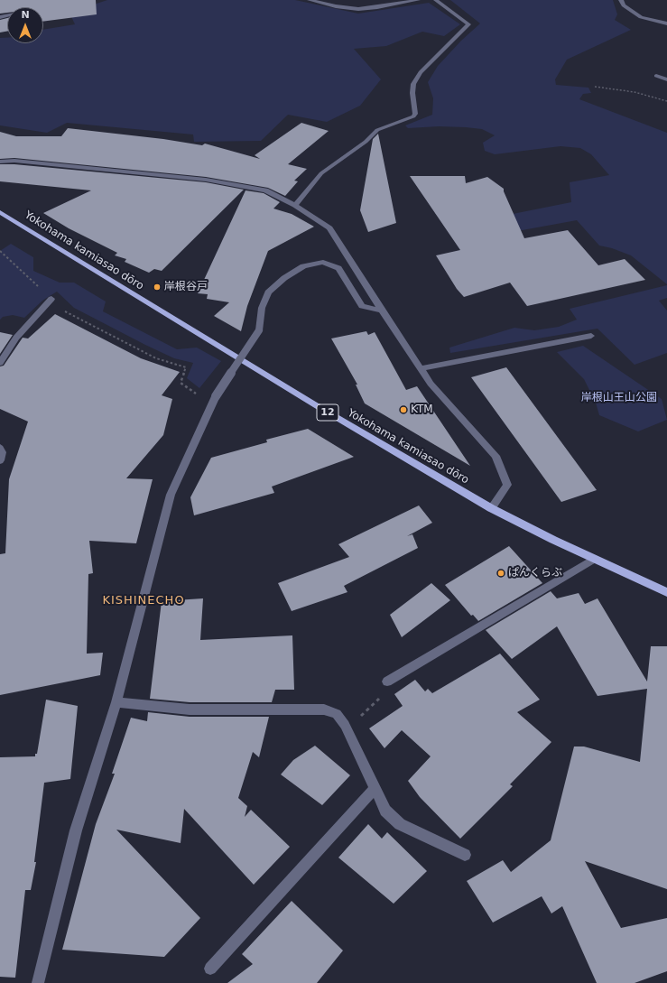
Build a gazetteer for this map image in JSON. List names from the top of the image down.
{
  "streets": {
    "main road": ["Yokohama kamiasao dōro", "12"]
  },
  "districts": ["KISHINECHO"],
  "parks": ["岸根山王山公園"],
  "places": ["岸根谷戸", "KTM", "ぱんくらぶ"],
  "north": "top"
}
